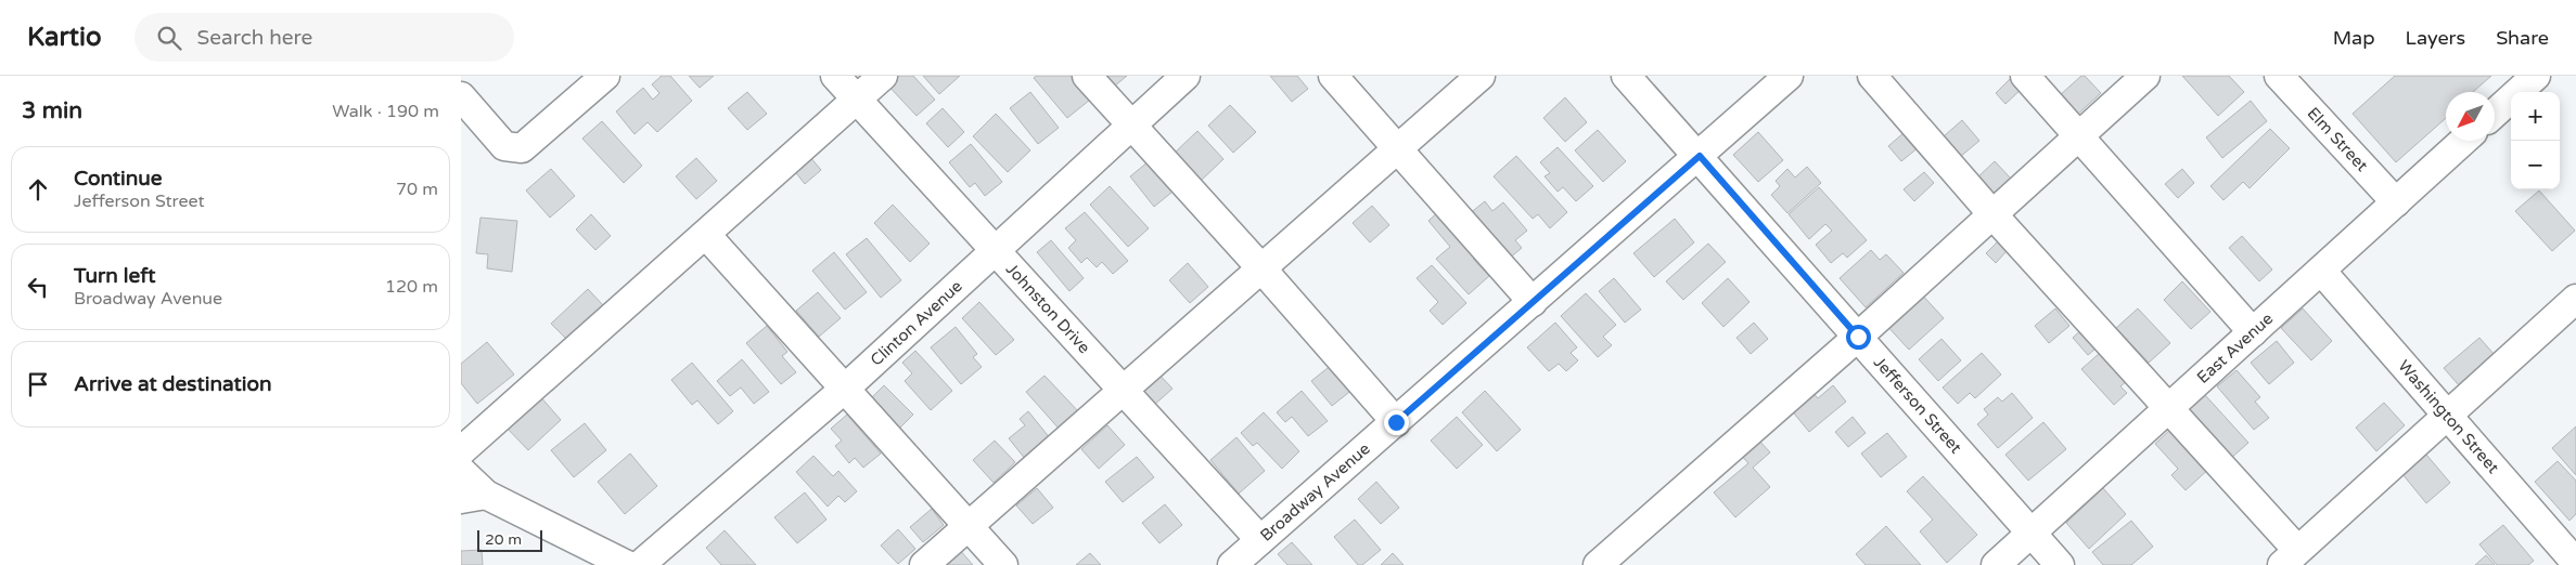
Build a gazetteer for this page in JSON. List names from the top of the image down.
{
  "streets": {
    "street": [
      "Elm Street",
      "Johnston Drive",
      "Clinton Avenue",
      "East Avenue",
      "Jefferson Street",
      "Washington Street",
      "Broadway Avenue"
    ]
  },
  "crossings": [
    ["Elm Street", "East Avenue"],
    ["Johnston Drive", "Clinton Avenue"],
    ["Johnston Drive", "Broadway Avenue"],
    ["East Avenue", "Jefferson Street"],
    ["East Avenue", "Washington Street"],
    ["Jefferson Street", "Broadway Avenue"]
  ],
  "scale_bar": "20 m",
  "north": "bottom left",
  "page": {
    "header": "Kartio",
    "search": "Search here",
    "nav": ["Map", "Layers", "Share"],
    "heading": ["3 min", "Walk · 190 m"],
    "map_buttons": ["+", "−"],
    "list": [
      ["Continue", "Jefferson Street", "70 m"],
      ["Turn left", "Broadway Avenue", "120 m"],
      "Arrive at destination"
    ],
    "scale": "20 m"
  }
}
